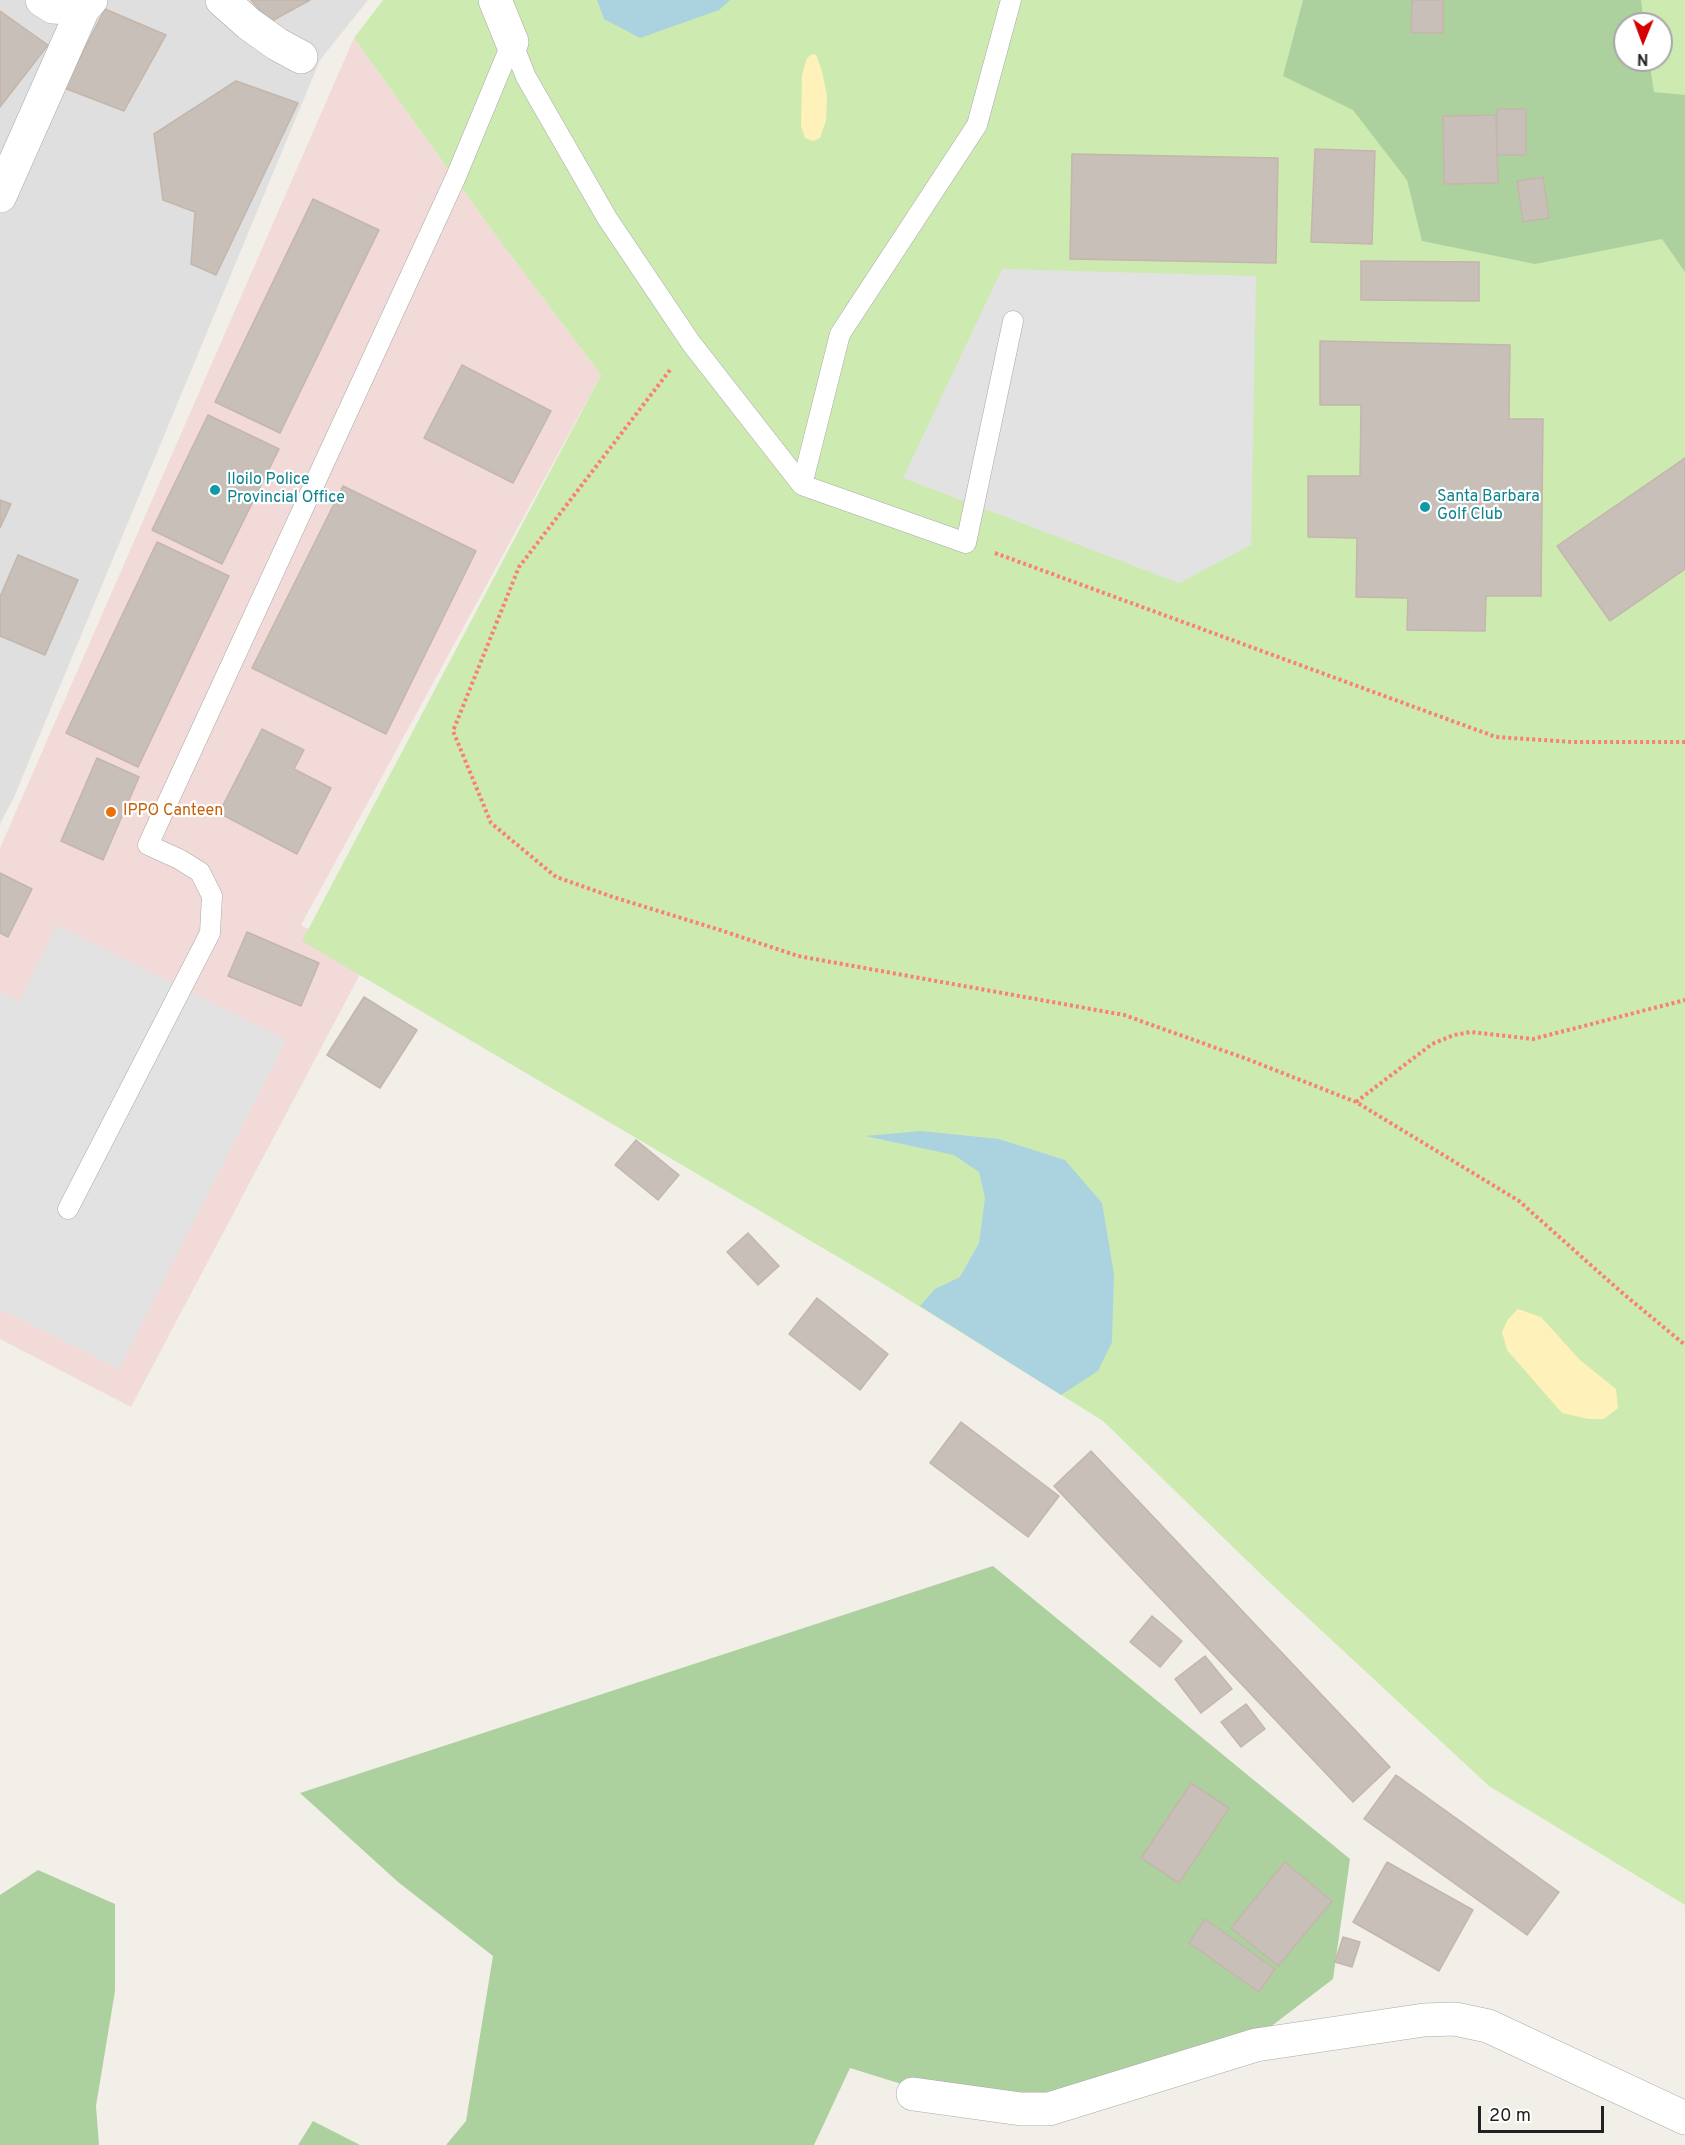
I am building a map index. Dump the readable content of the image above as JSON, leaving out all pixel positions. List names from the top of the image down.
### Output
{
  "places": ["Iloilo Police Provincial Office", "Santa Barbara Golf Club", "IPPO Canteen"],
  "scale_bar": "20 m",
  "north": "bottom"
}
